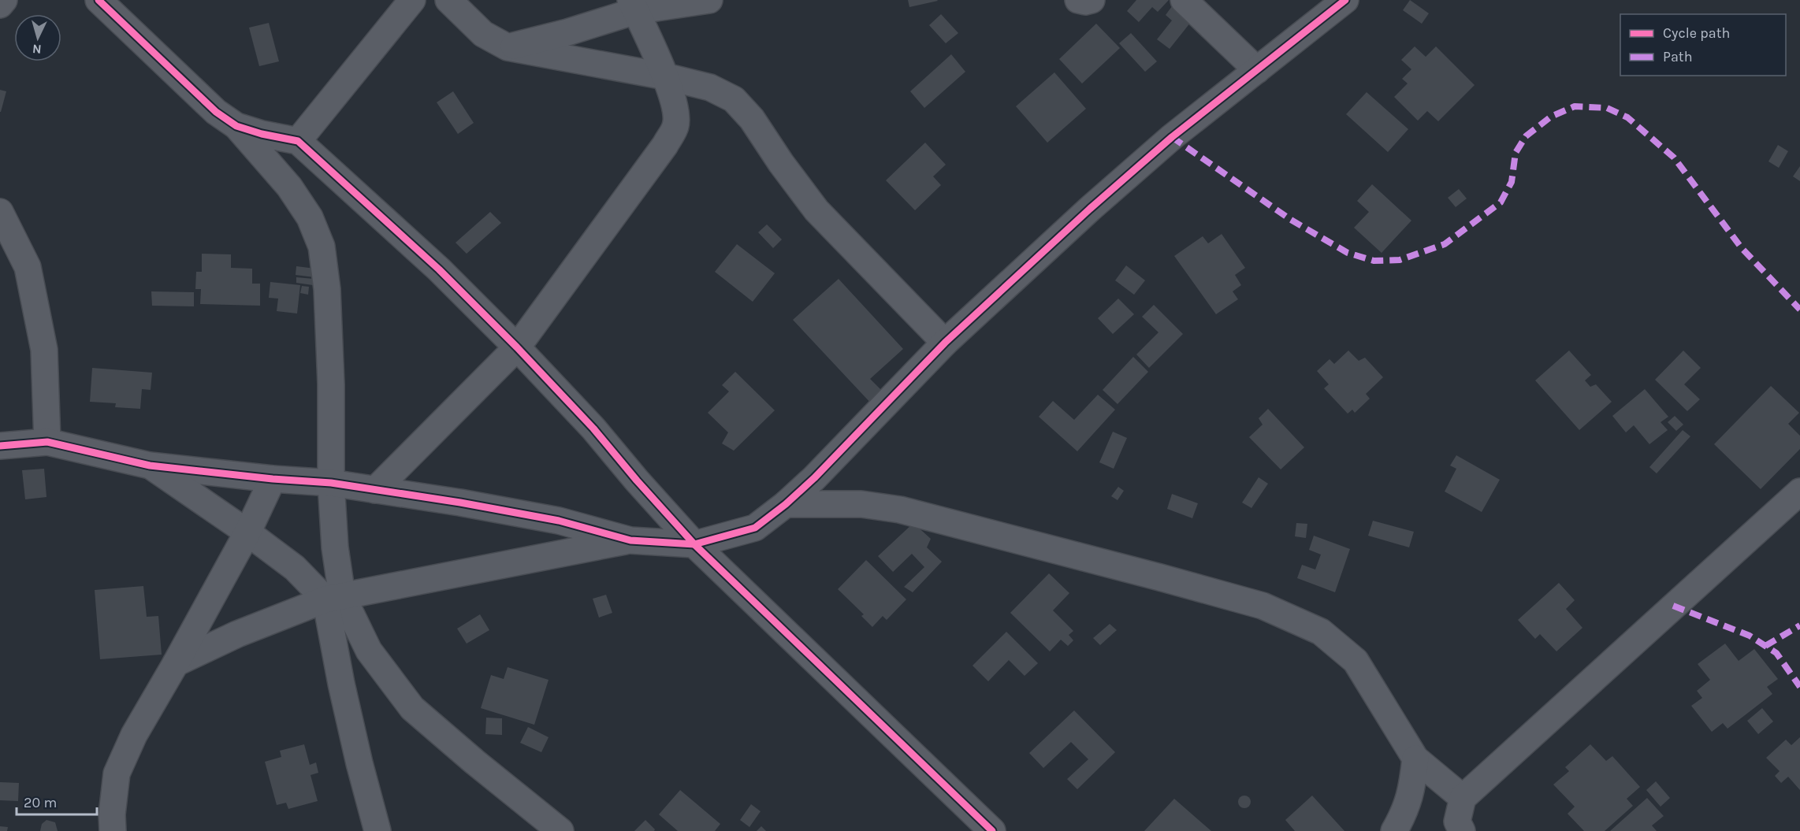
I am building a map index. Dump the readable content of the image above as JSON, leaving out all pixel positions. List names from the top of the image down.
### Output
{
  "legend": ["Cycle path", "Path"],
  "scale_bar": "20 m",
  "north": "bottom"
}
